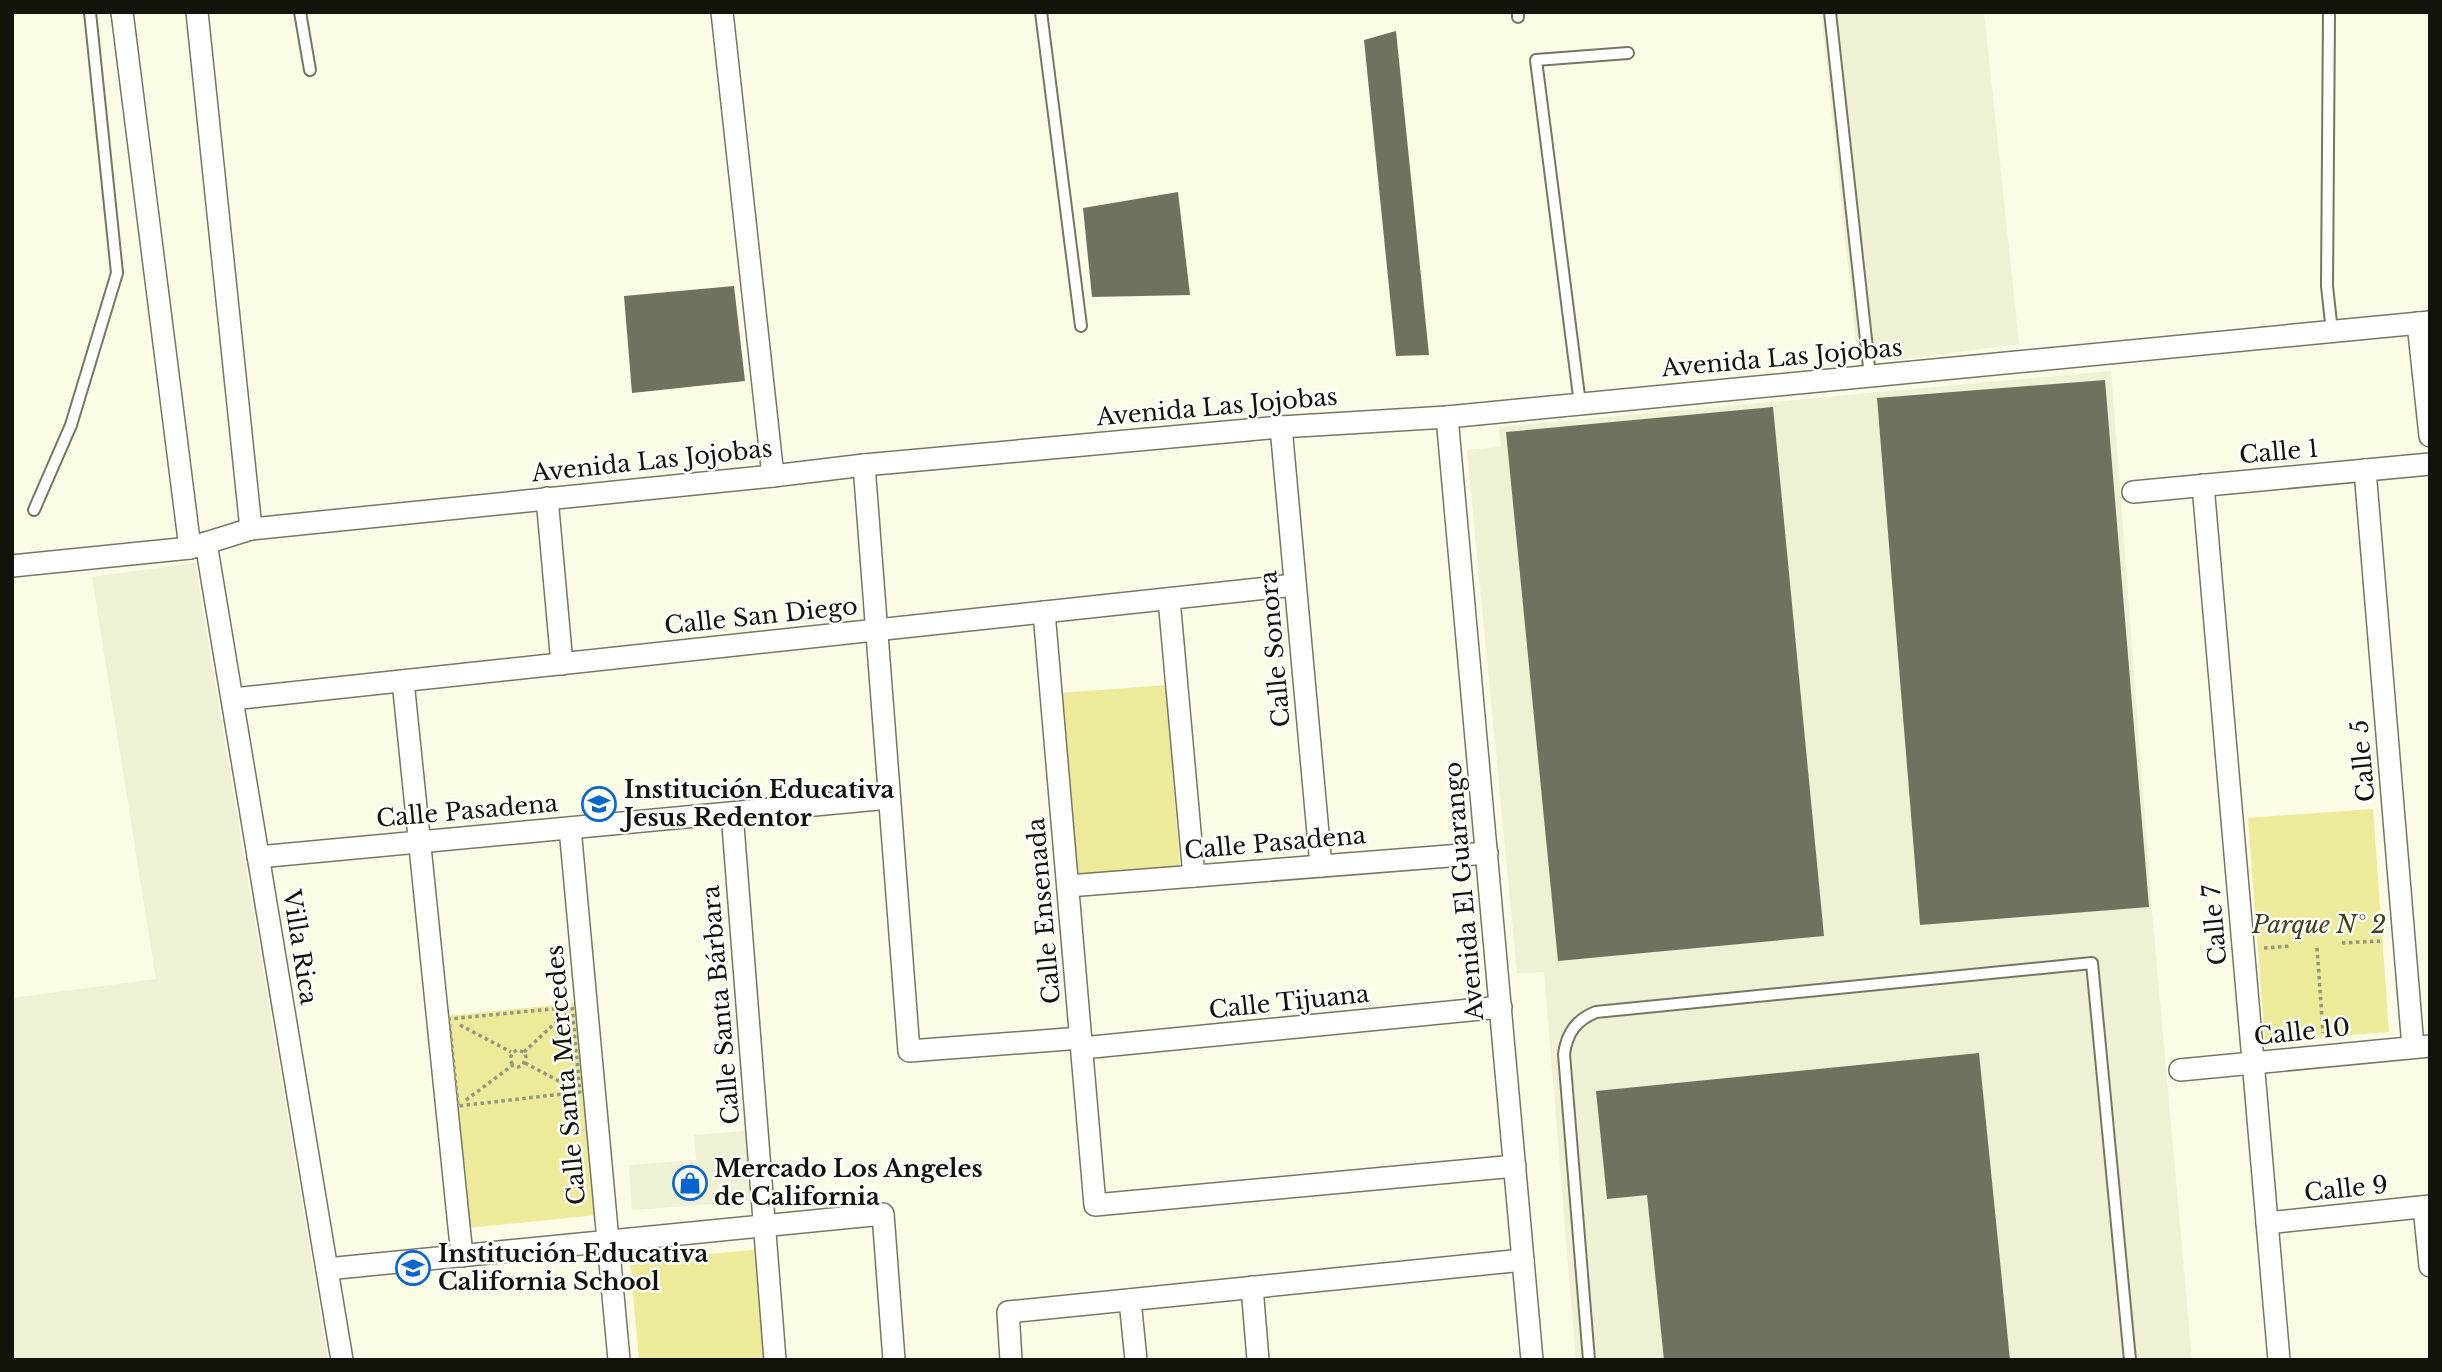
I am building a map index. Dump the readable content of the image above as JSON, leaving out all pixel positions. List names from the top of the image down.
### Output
{
  "streets": {
    "street": [
      "Avenida Las Jojobas",
      "Calle 1",
      "Calle San Diego",
      "Calle Sonora",
      "Calle 5",
      "Calle Pasadena",
      "Avenida El Guarango",
      "Calle Ensenada",
      "Calle 7",
      "Villa Rica",
      "Calle Tijuana",
      "Calle Santa Bárbara",
      "Calle 10",
      "Calle Santa Mercedes",
      "Calle 9"
    ]
  },
  "crossings": [
    ["Avenida Las Jojobas", "Calle Sonora"],
    ["Avenida Las Jojobas", "Avenida El Guarango"],
    ["Avenida Las Jojobas", "Villa Rica"],
    ["Calle 1", "Calle 5"],
    ["Calle 1", "Calle 7"],
    ["Calle San Diego", "Calle Sonora"],
    ["Calle San Diego", "Calle Ensenada"],
    ["Calle San Diego", "Villa Rica"],
    ["Calle Sonora", "Calle Pasadena"],
    ["Calle 5", "Calle 10"],
    ["Calle Pasadena", "Avenida El Guarango"],
    ["Calle Pasadena", "Calle Ensenada"],
    ["Calle Pasadena", "Villa Rica"],
    ["Calle Pasadena", "Calle Tijuana"],
    ["Calle Pasadena", "Calle Santa Bárbara"],
    ["Calle Pasadena", "Calle Santa Mercedes"],
    ["Avenida El Guarango", "Calle Ensenada"],
    ["Avenida El Guarango", "Calle Tijuana"],
    ["Calle Ensenada", "Calle Tijuana"],
    ["Calle 7", "Calle 10"],
    ["Calle 7", "Calle 9"]
  ],
  "parks": ["Parque N° 2"],
  "places": {
    "school or university": ["Institución Educativa Jesus Redentor", "Institución Educativa California School"],
    "shop": ["Mercado Los Angeles de California"]
  }
}
